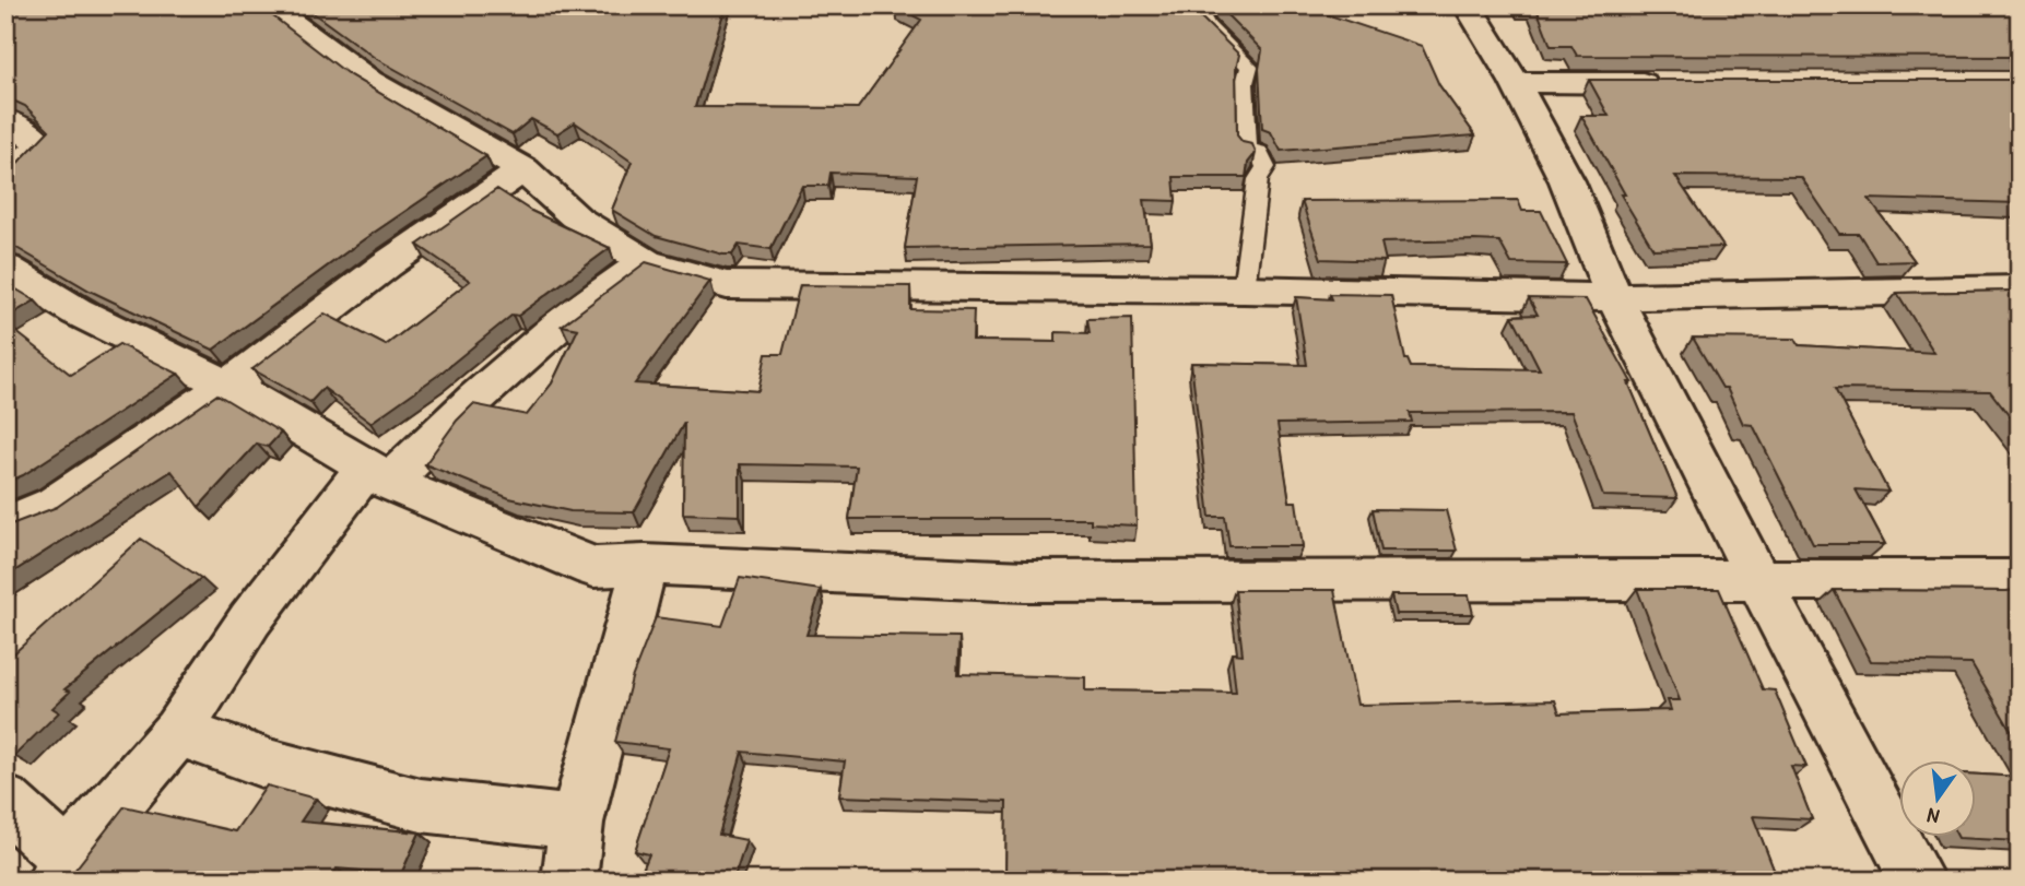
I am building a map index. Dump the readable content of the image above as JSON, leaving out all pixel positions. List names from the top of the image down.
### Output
{
  "north": "bottom"
}
